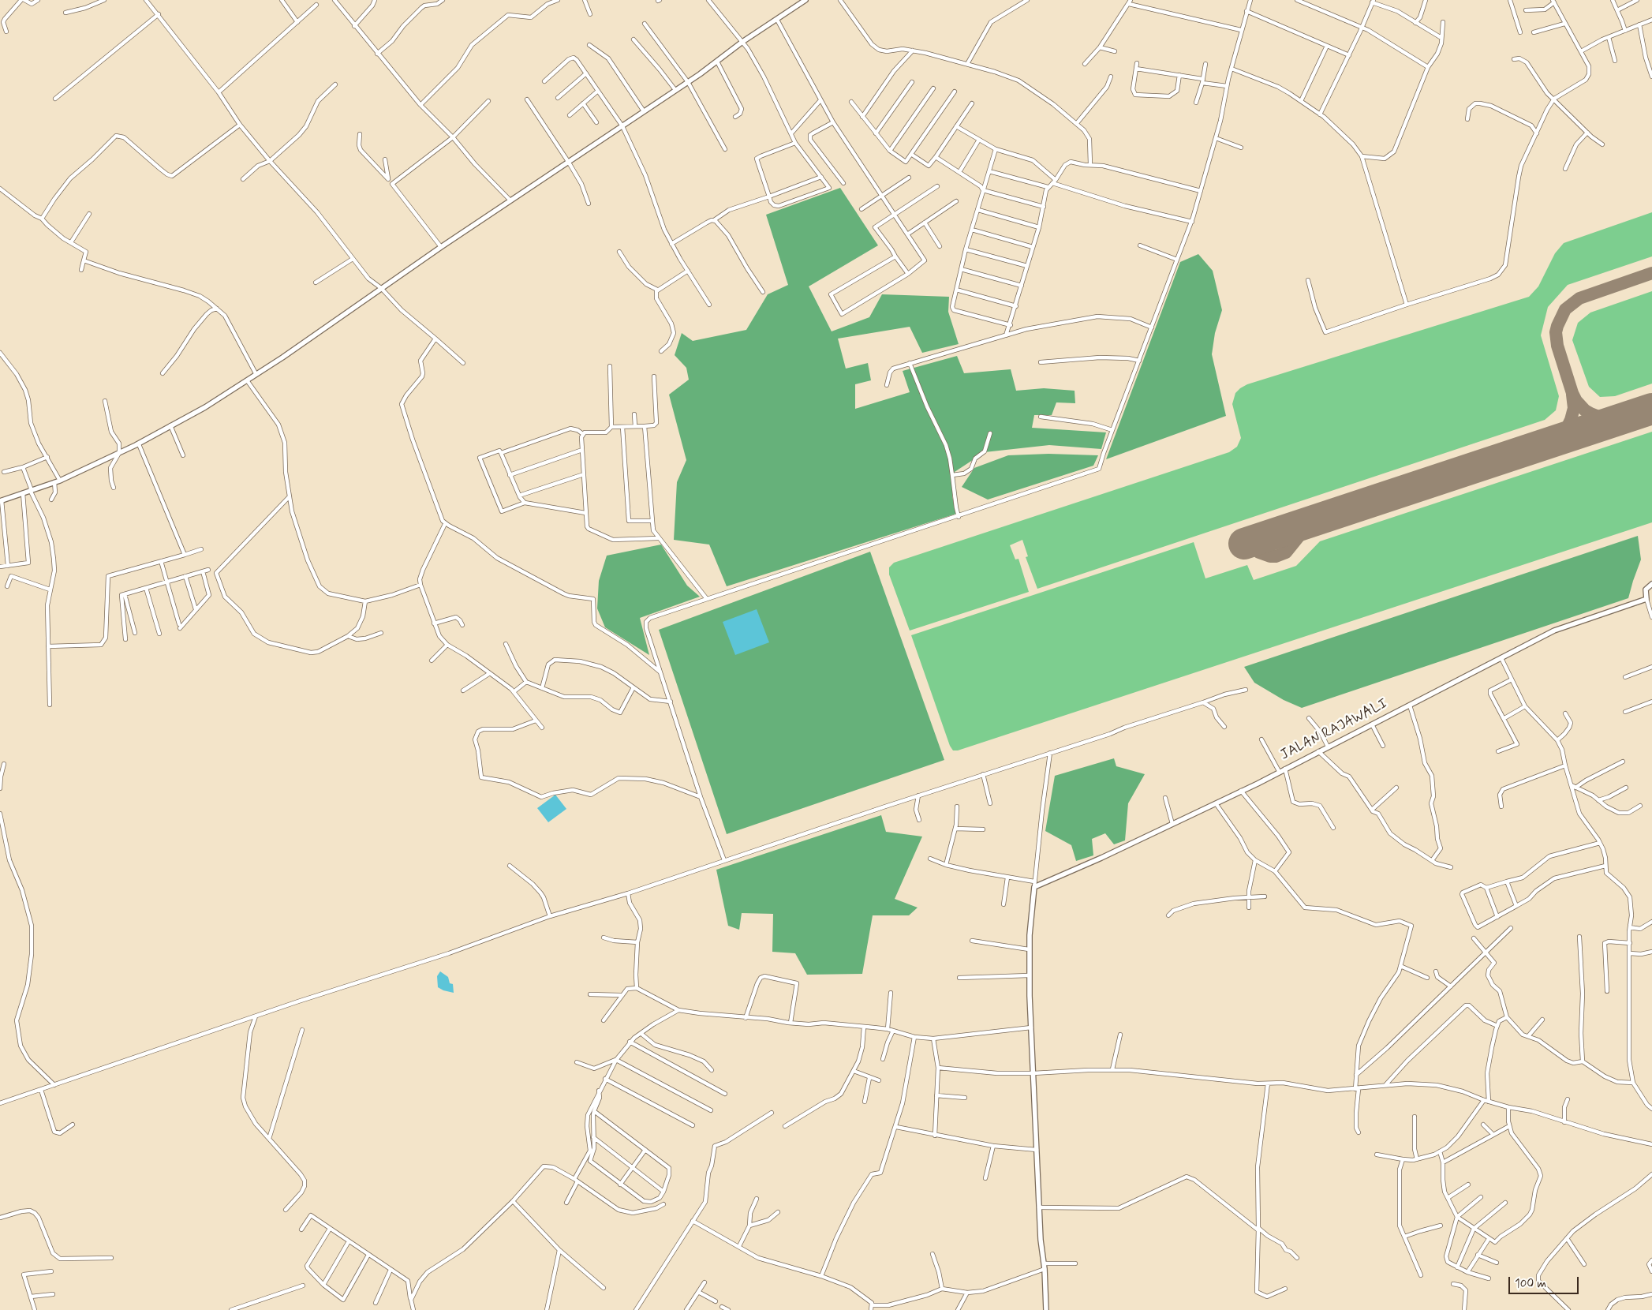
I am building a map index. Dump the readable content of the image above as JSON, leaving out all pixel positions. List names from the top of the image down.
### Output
{
  "streets": {
    "street": ["JALAN RAJAWALI"]
  },
  "scale_bar": "100 m"
}
